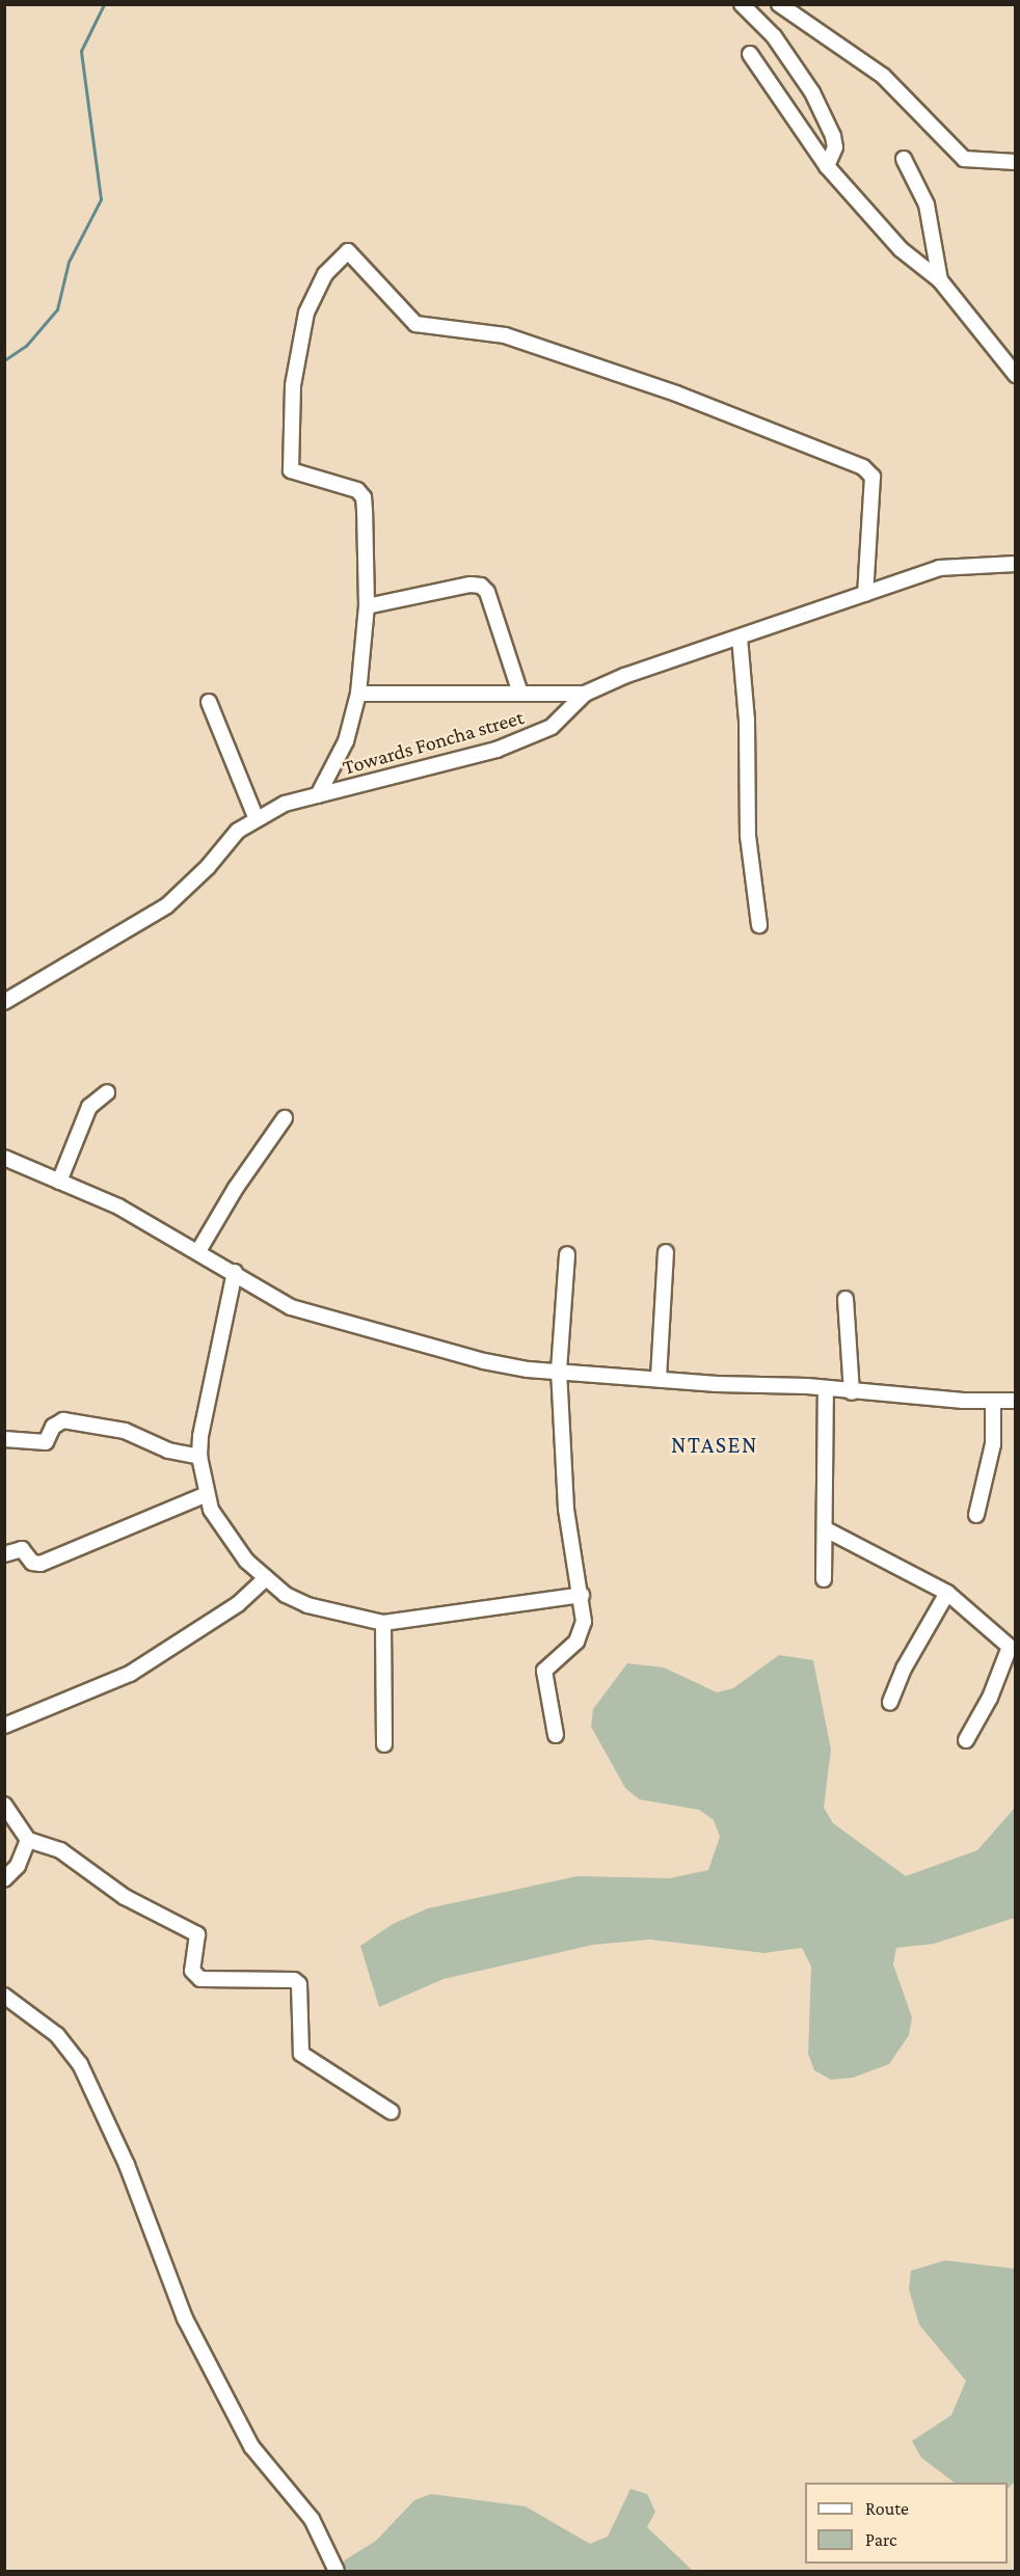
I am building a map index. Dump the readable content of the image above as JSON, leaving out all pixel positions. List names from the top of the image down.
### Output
{
  "streets": {
    "street": ["Towards Foncha street"]
  },
  "districts": ["NTASEN"],
  "legend": ["Route", "Parc"]
}
